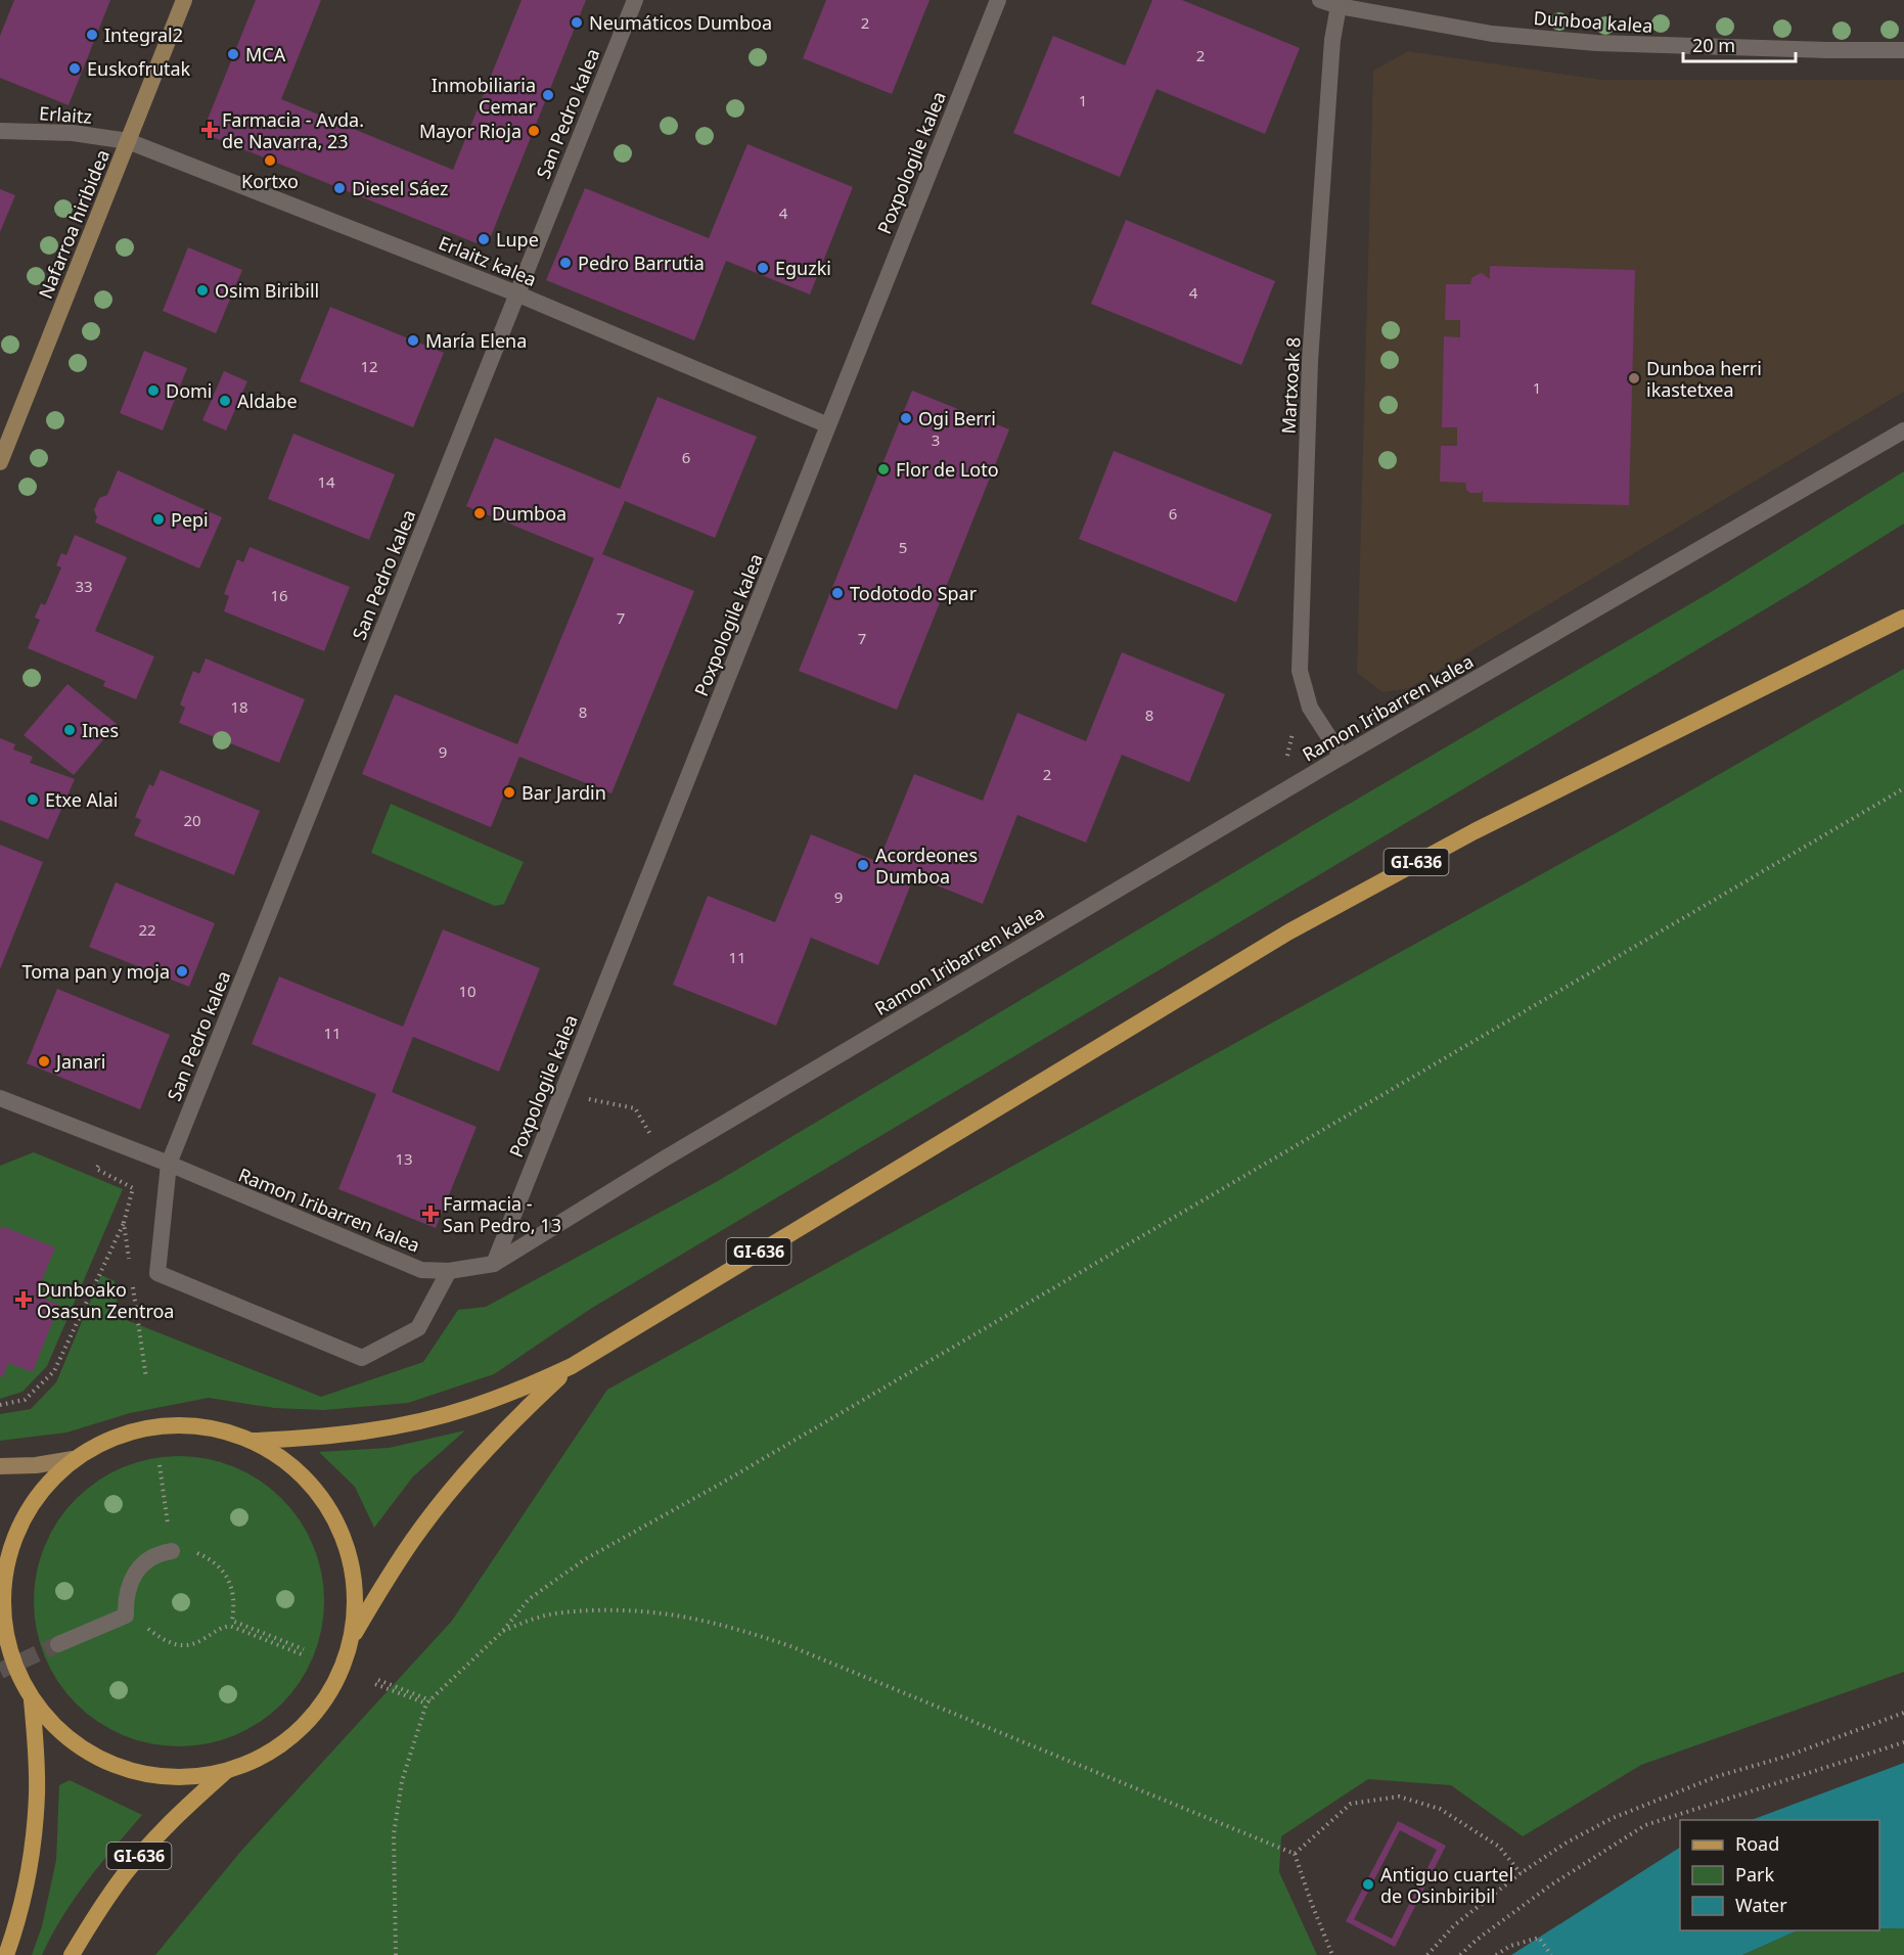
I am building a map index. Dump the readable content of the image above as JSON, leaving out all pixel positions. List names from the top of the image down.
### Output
{
  "streets": {
    "main road": ["Nafarroa hiribidea", "GI-636"],
    "street": [
      "Dunboa kalea",
      "San Pedro kalea",
      "Erlaitz",
      "Poxpologile kalea",
      "Erlaitz kalea",
      "Martxoak 8",
      "Ramon Iribarren kalea"
    ]
  },
  "crossings": [
    ["Dunboa kalea", "Martxoak 8"],
    ["San Pedro kalea", "Erlaitz kalea"],
    ["San Pedro kalea", "Ramon Iribarren kalea"],
    ["Erlaitz", "Nafarroa hiribidea"],
    ["Erlaitz", "Erlaitz kalea"],
    ["Poxpologile kalea", "Erlaitz kalea"],
    ["Poxpologile kalea", "Ramon Iribarren kalea"],
    ["Nafarroa hiribidea", "Erlaitz kalea"],
    ["Martxoak 8", "Ramon Iribarren kalea"]
  ],
  "places": {
    "other": [
      "Neumáticos Dumboa",
      "Integral2",
      "MCA",
      "Euskofrutak",
      "Inmobiliaria Cemar",
      "Mayor Rioja",
      "Kortxo",
      "Diesel Sáez",
      "Lupe",
      "Pedro Barrutia",
      "Eguzki",
      "Osim Biribill",
      "María Elena",
      "Dunboa herri ikastetxea",
      "Domi",
      "Aldabe",
      "Ogi Berri",
      "Flor de Loto",
      "Dumboa",
      "Pepi",
      "Todotodo Spar",
      "Ines",
      "Bar Jardin",
      "Etxe Alai",
      "Acordeones Dumboa",
      "Toma pan y moja",
      "Janari",
      "Antiguo cuartel de Osinbiribil"
    ],
    "health": ["Farmacia - Avda. de Navarra, 23", "Farmacia - San Pedro, 13", "Dunboako Osasun Zentroa"]
  },
  "house_numbers": [
    "2",
    "2",
    "1",
    "4",
    "4",
    "12",
    "1",
    "3",
    "6",
    "14",
    "6",
    "5",
    "33",
    "16",
    "7",
    "7",
    "18",
    "8",
    "8",
    "9",
    "2",
    "20",
    "9",
    "22",
    "11",
    "10",
    "11",
    "13"
  ],
  "legend": ["Road", "Park", "Water"],
  "scale_bar": "20 m"
}
